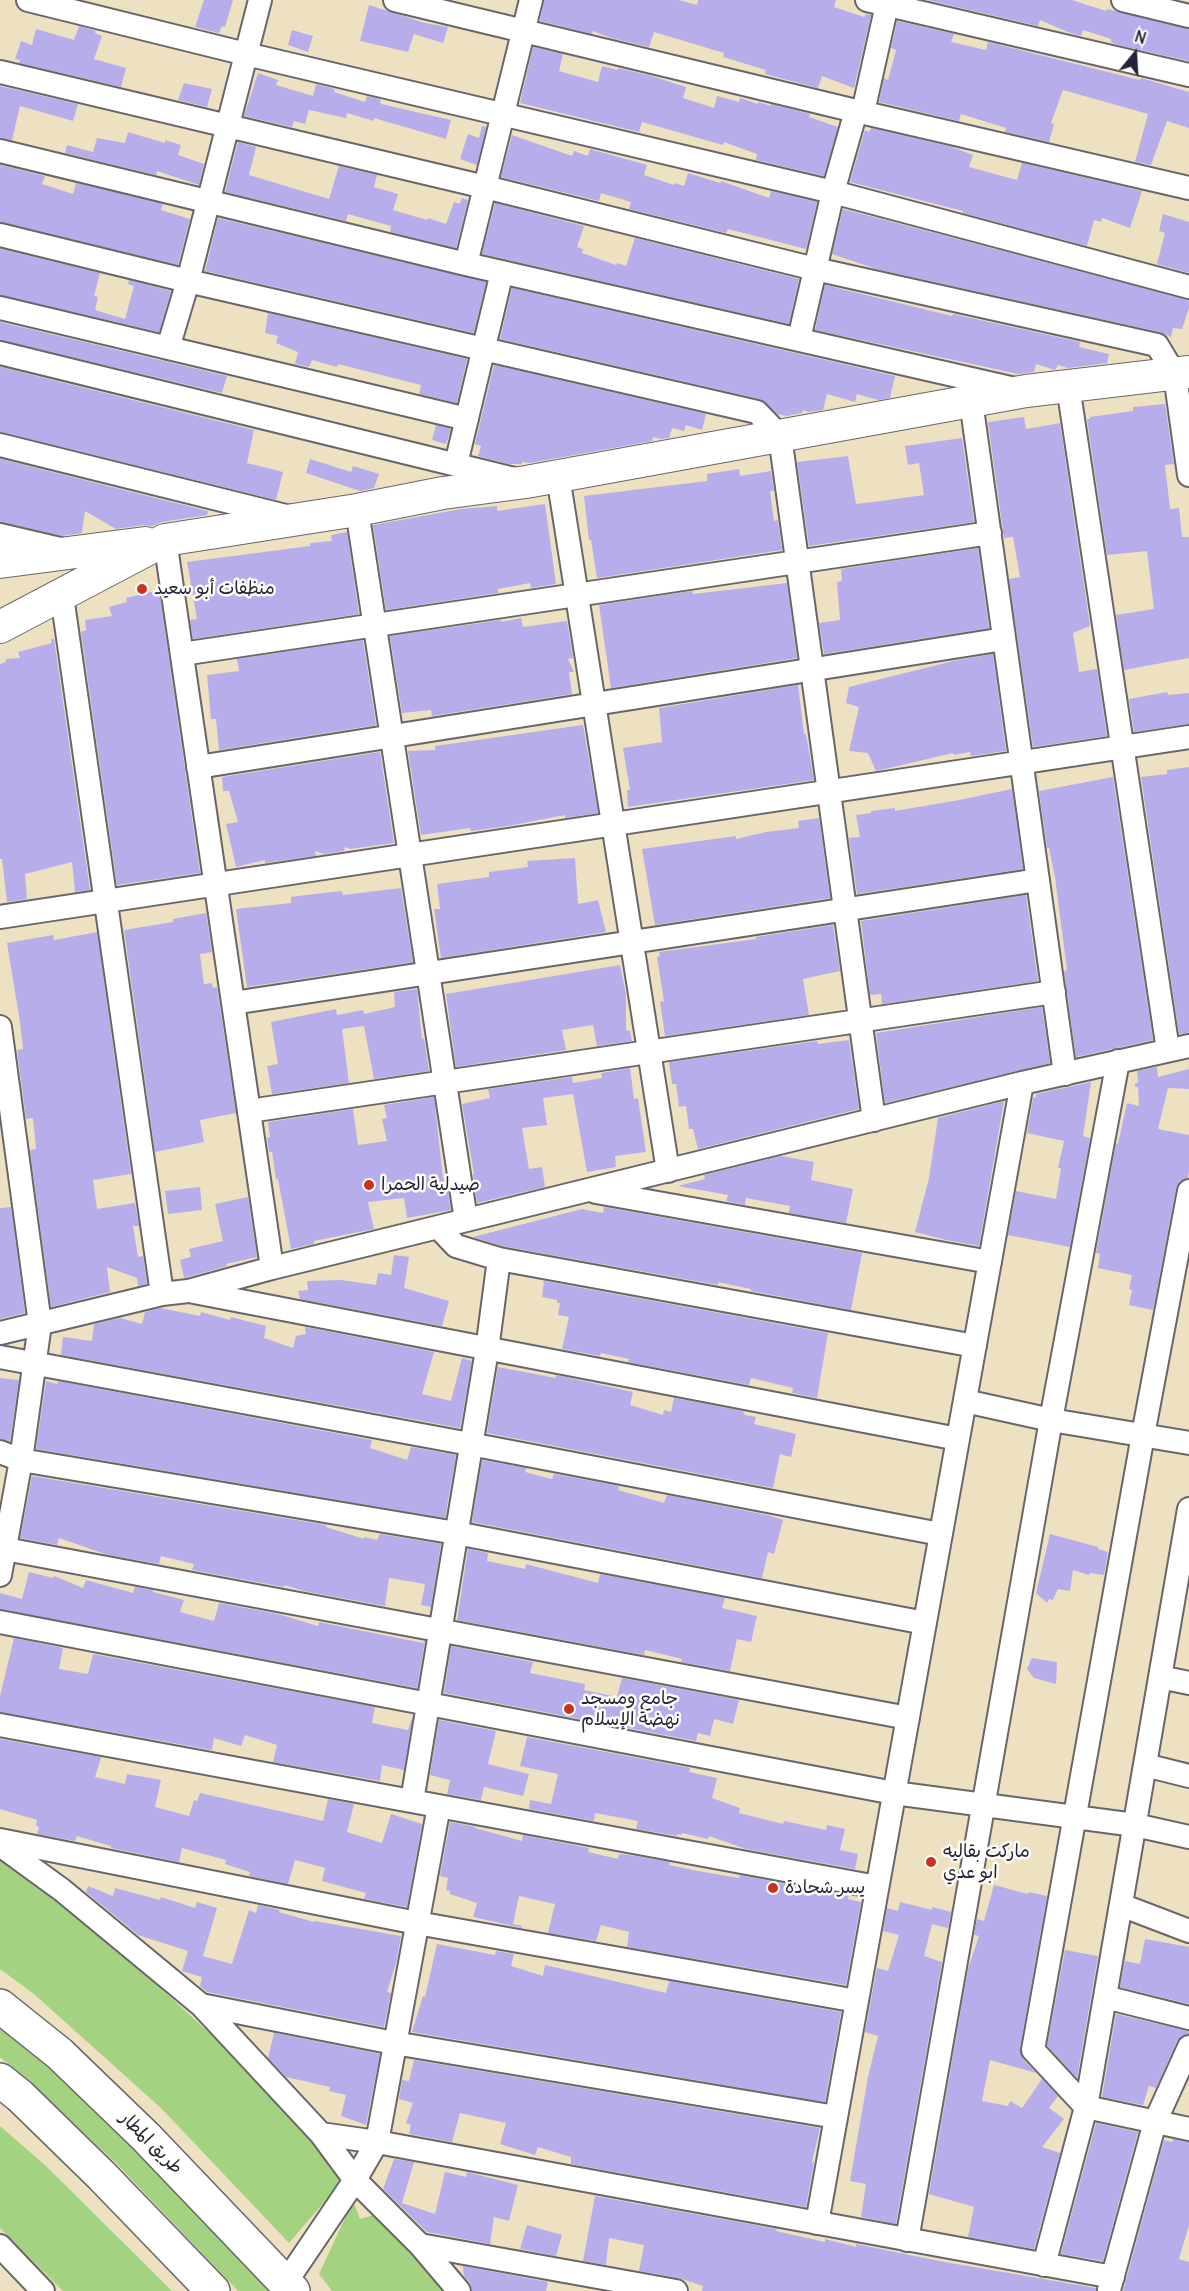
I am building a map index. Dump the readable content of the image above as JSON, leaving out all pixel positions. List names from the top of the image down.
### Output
{
  "streets": {
    "highway": ["طريق المطار"]
  },
  "places": [
    "منظفات أبو سعيد",
    "صيدلية الحمرا",
    "جامع ومسجد نهضة الإسلام",
    "ماركت بقاليه ابو عدي",
    "يسر شحادة"
  ],
  "north": "top"
}
